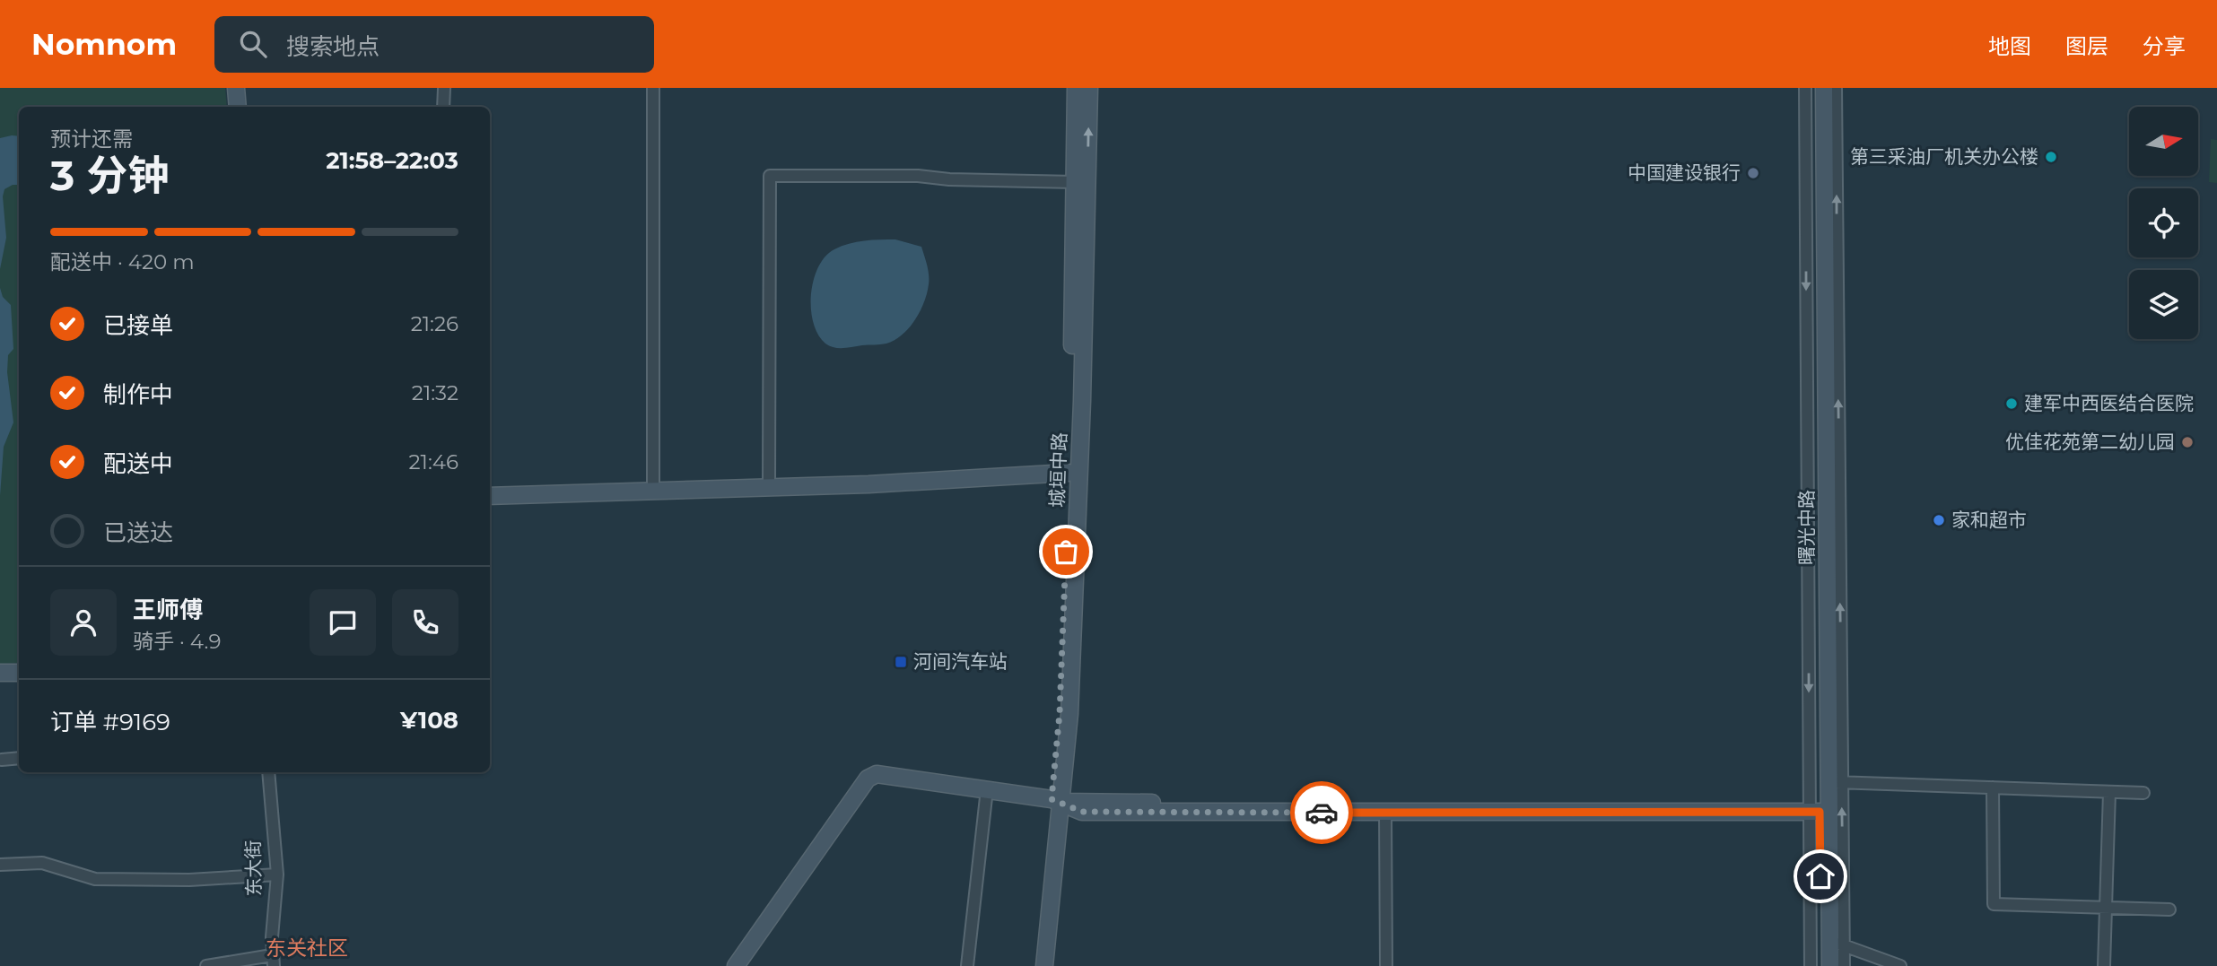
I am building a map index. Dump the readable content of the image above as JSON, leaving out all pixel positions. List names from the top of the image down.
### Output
{
  "streets": {
    "main road": ["城垣中路", "曙光中路"],
    "street": ["东大街"]
  },
  "districts": ["东关社区"],
  "places": {
    "other": [
      "第三采油厂机关办公楼",
      "中国建设银行",
      "建军中西医结合医院",
      "优佳花苑第二幼儿园",
      "家和超市"
    ],
    "transit": ["河间汽车站"]
  },
  "north": "right",
  "page": {
    "header": "Nomnom",
    "search": "搜索地点",
    "nav": ["地图", "图层", "分享"],
    "heading": ["3 分钟", "预计还需", "21:58–22:03"],
    "panel": [
      "王师傅",
      "骑手 · 4.9",
      "订单 #9169",
      "¥108"
    ],
    "bar": "配送中 · 420 m",
    "list": [
      ["已接单", "21:26"],
      ["制作中", "21:32"],
      ["配送中", "21:46"],
      "已送达"
    ]
  }
}
